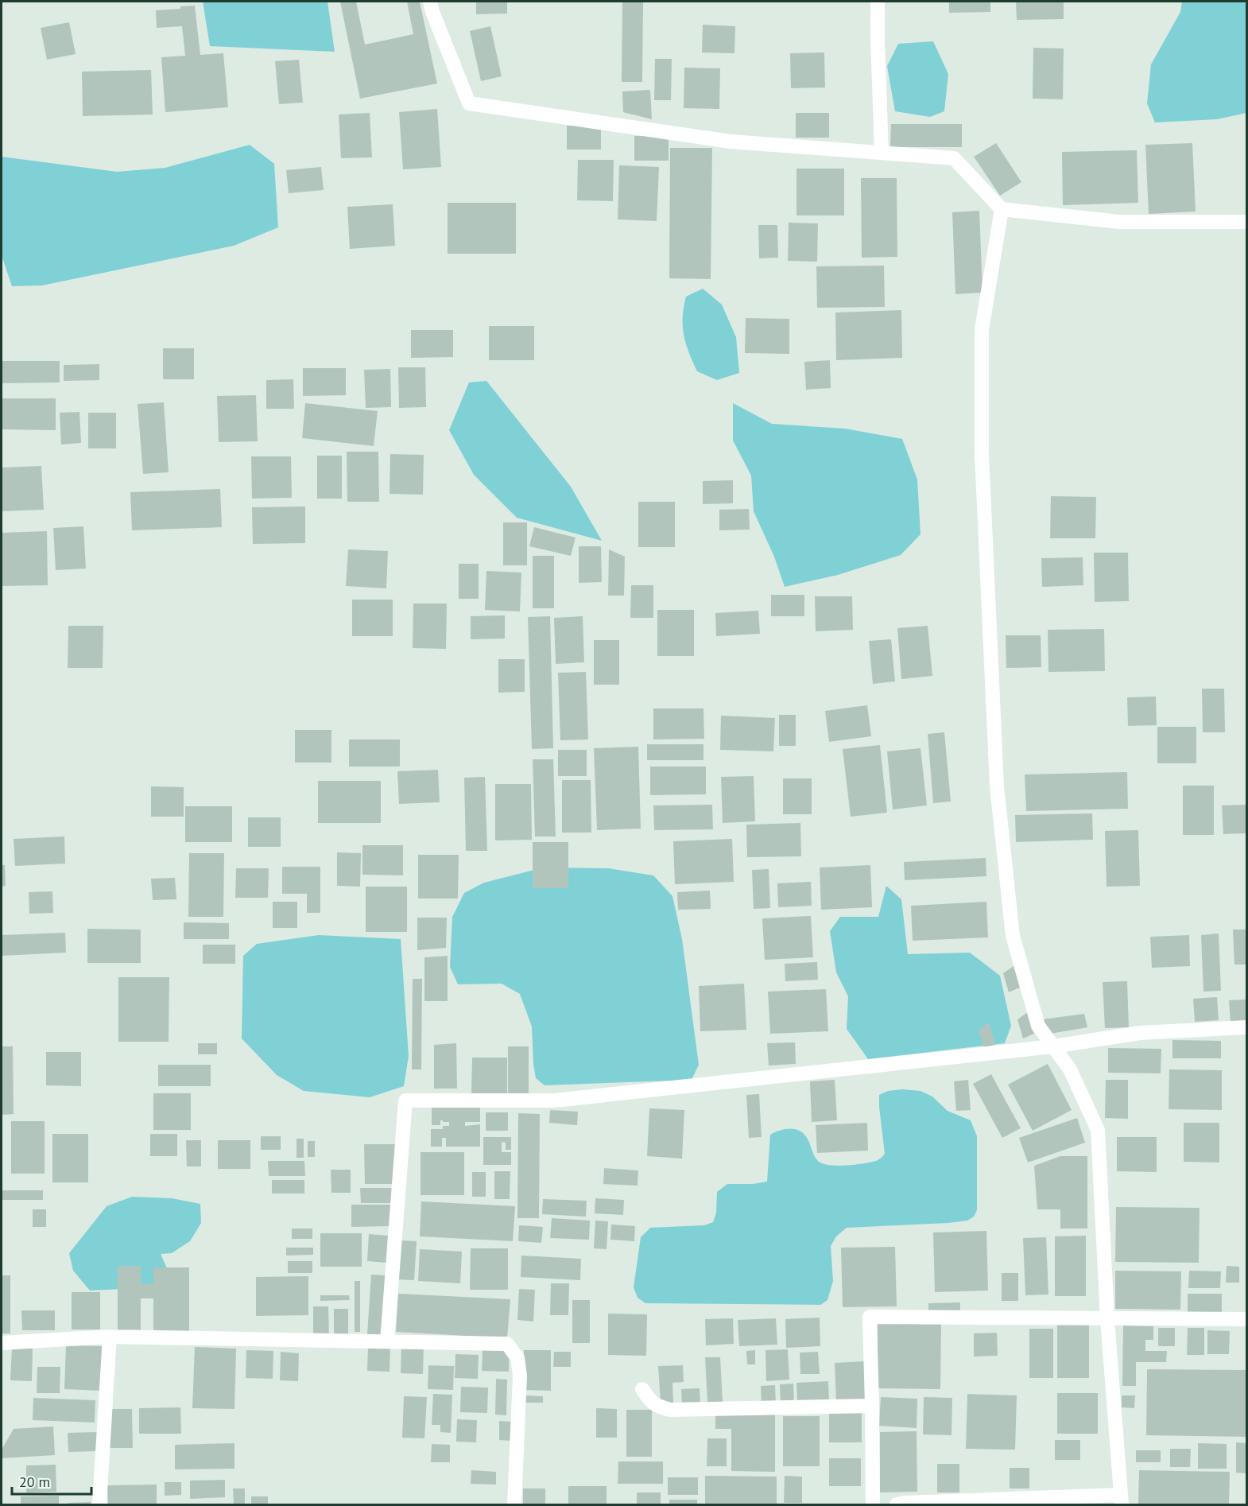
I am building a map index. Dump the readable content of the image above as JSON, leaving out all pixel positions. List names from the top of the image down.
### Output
{
  "scale_bar": "20 m"
}
